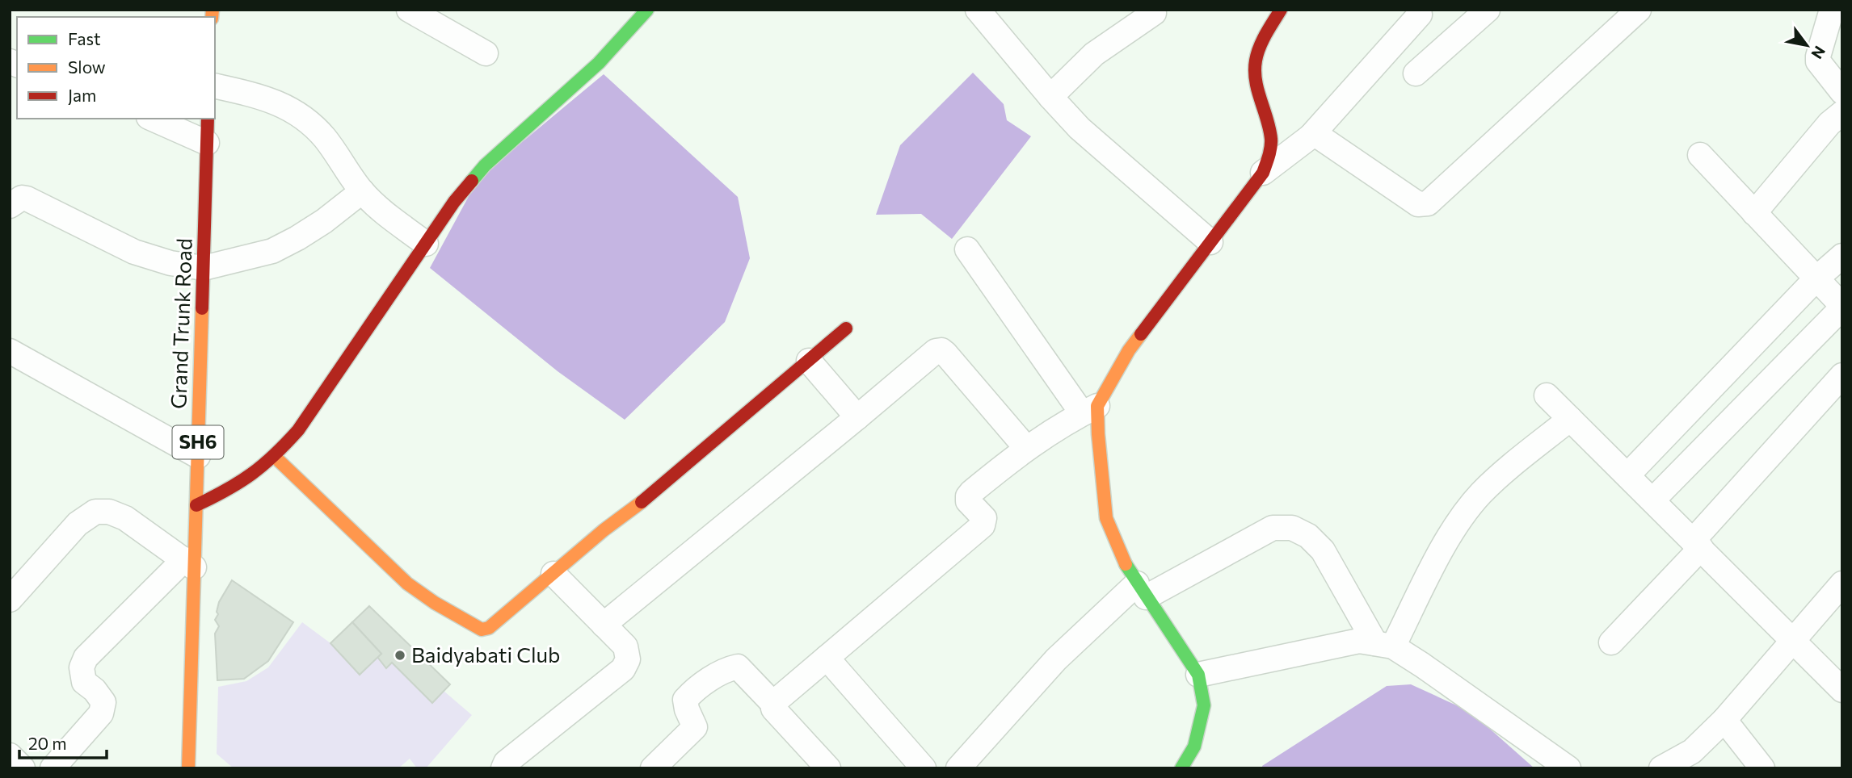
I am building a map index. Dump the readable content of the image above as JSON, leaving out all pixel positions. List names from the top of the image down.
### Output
{
  "streets": {
    "street": ["Grand Trunk Road", "SH6"]
  },
  "places": ["Baidyabati Club"],
  "legend": ["Fast", "Slow", "Jam"],
  "scale_bar": "20 m",
  "north": "bottom right"
}
